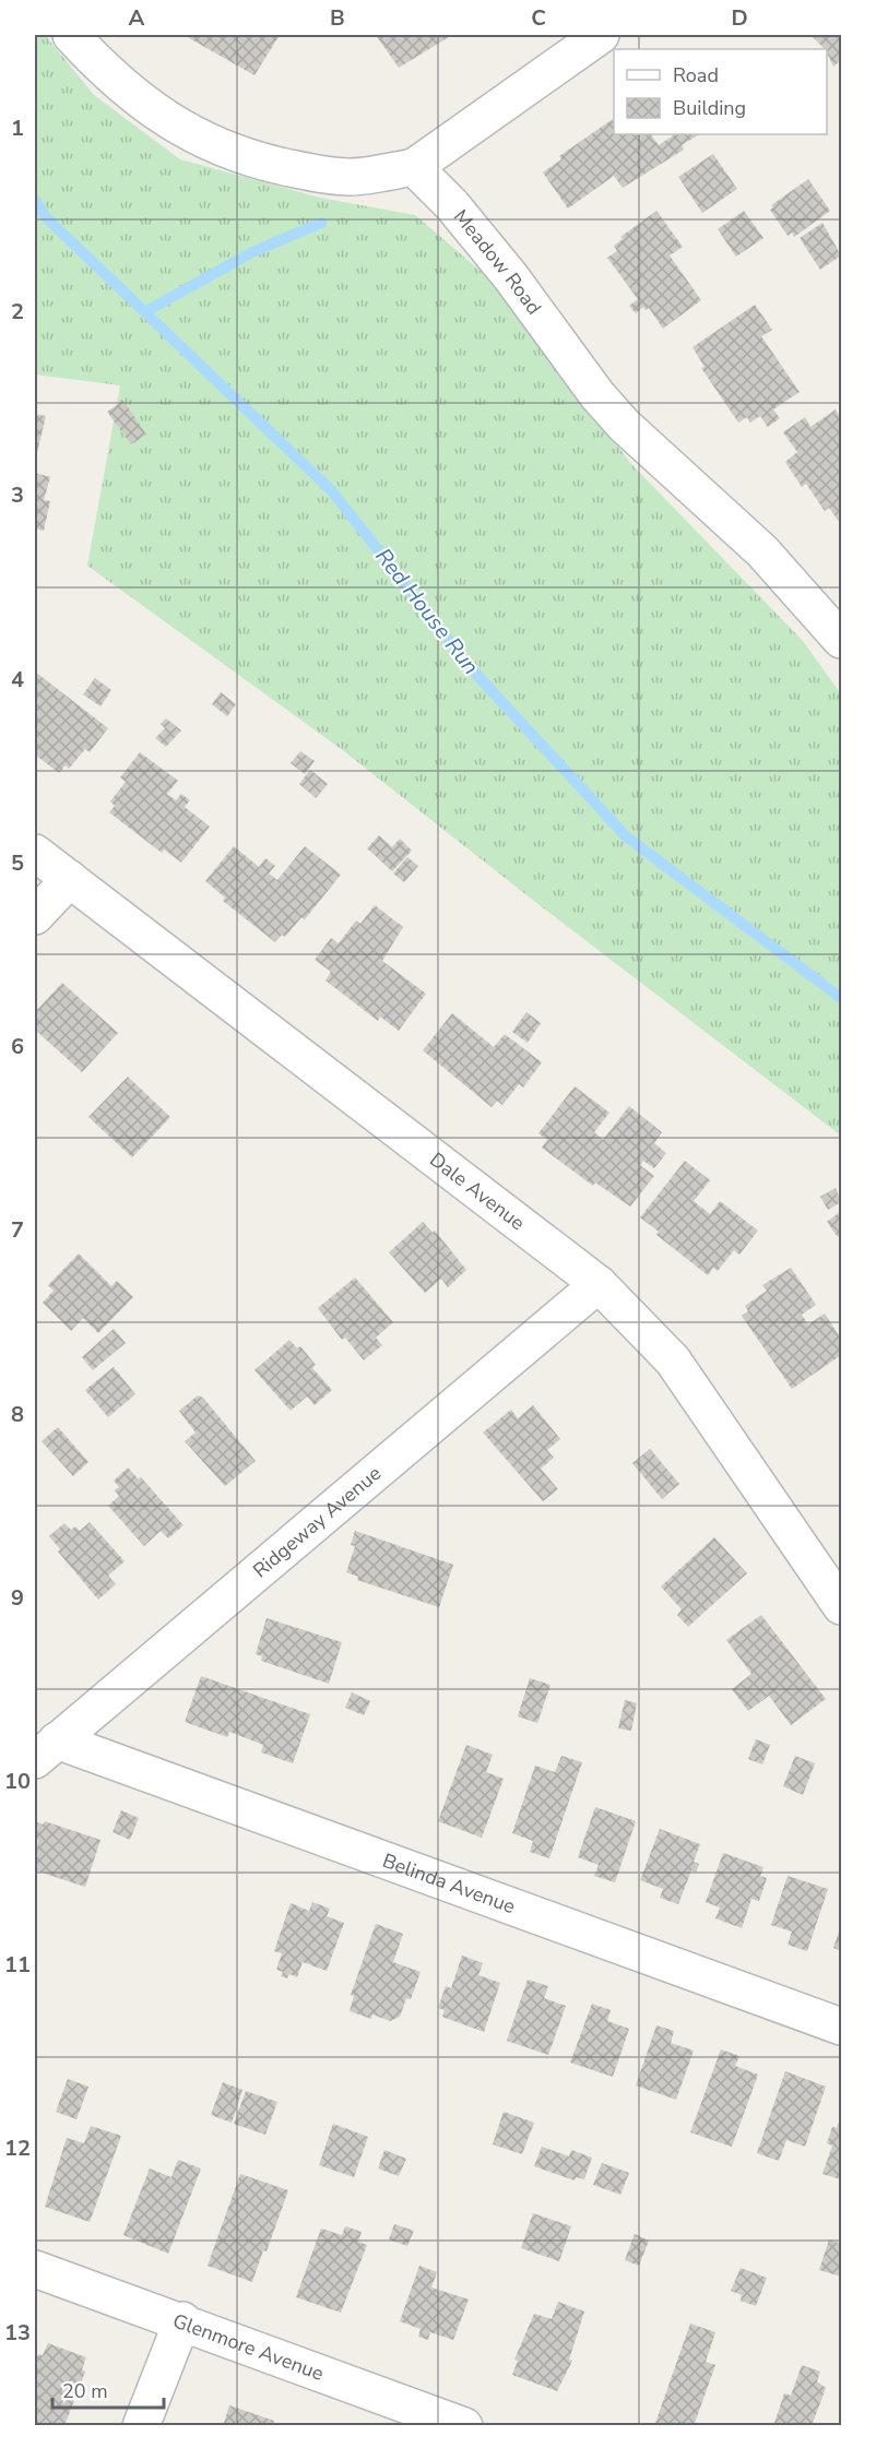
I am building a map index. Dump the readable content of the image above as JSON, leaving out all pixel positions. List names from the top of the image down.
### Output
{
  "streets": {
    "street": [
      "Meadow Road",
      "Dale Avenue",
      "Ridgeway Avenue",
      "Belinda Avenue",
      "Glenmore Avenue"
    ]
  },
  "crossings": [
    ["Dale Avenue", "Ridgeway Avenue"],
    ["Ridgeway Avenue", "Belinda Avenue"]
  ],
  "water": ["Red House Run"],
  "legend": ["Road", "Building"],
  "scale_bar": "20 m",
  "grid": {
    "columns": [
      "A",
      "B",
      "C",
      "D"
    ],
    "rows": [
      "1",
      "2",
      "3",
      "4",
      "5",
      "6",
      "7",
      "8",
      "9",
      "10",
      "11",
      "12",
      "13"
    ]
  }
}
